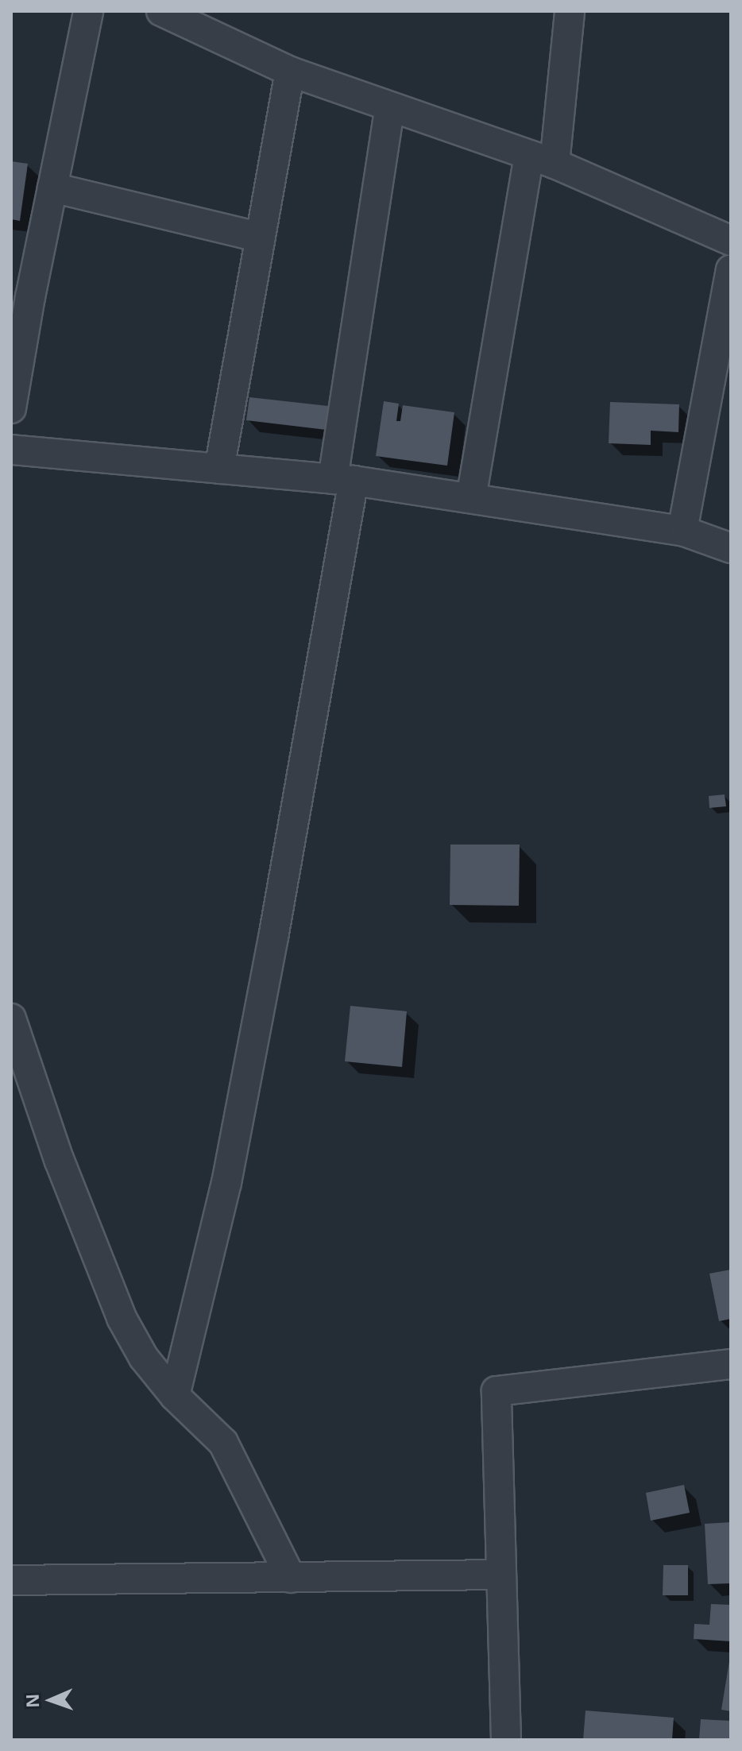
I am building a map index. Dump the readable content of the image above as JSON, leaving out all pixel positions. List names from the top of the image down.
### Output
{
  "north": "left"
}
